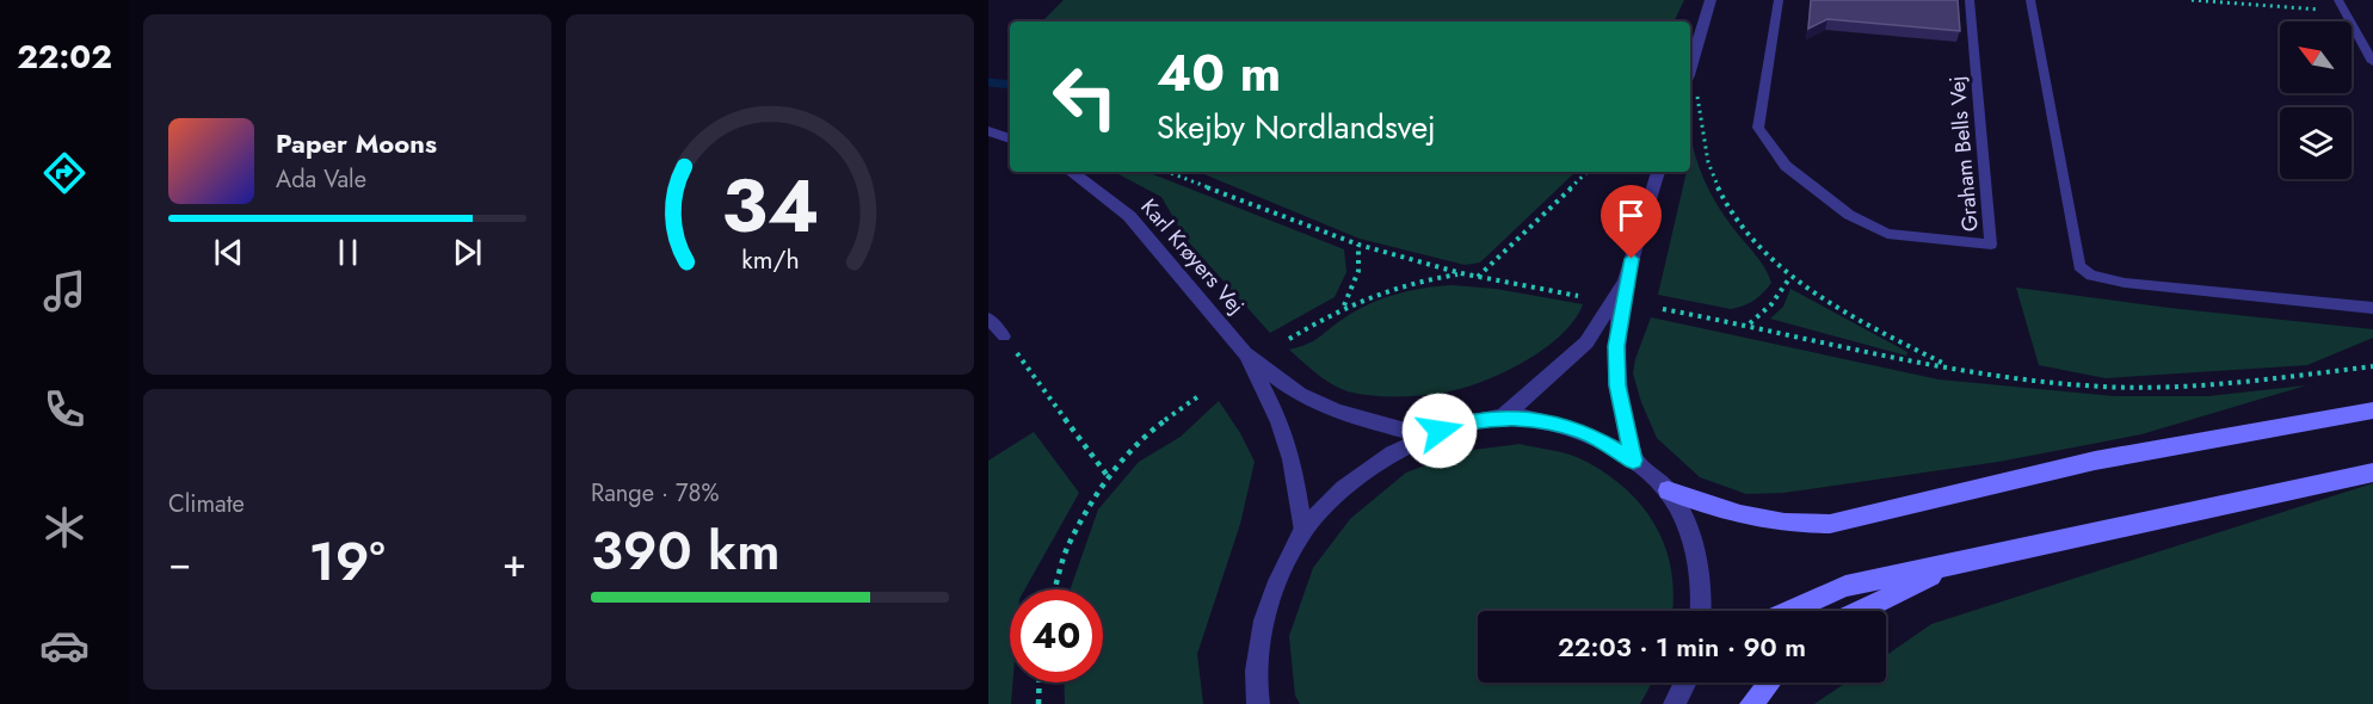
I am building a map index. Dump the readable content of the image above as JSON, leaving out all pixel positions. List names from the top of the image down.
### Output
{
  "streets": {
    "street": ["Karl Krøyers Vej"],
    "lane": ["Graham Bells Vej"]
  },
  "north": "top left",
  "page": {
    "tabs": "22:02",
    "turn": ["40 m", "Skejby Nordlandsvej"],
    "song": ["Paper Moons", "Ada Vale"],
    "tile": [
      "Climate",
      ["Range · 78%", "390 km"]
    ],
    "heat": ["−", "19°", "+"],
    "limit": "40",
    "trip": "22:03 · 1 min · 90 m",
    "gauge": ["34", "km/h"]
  }
}
